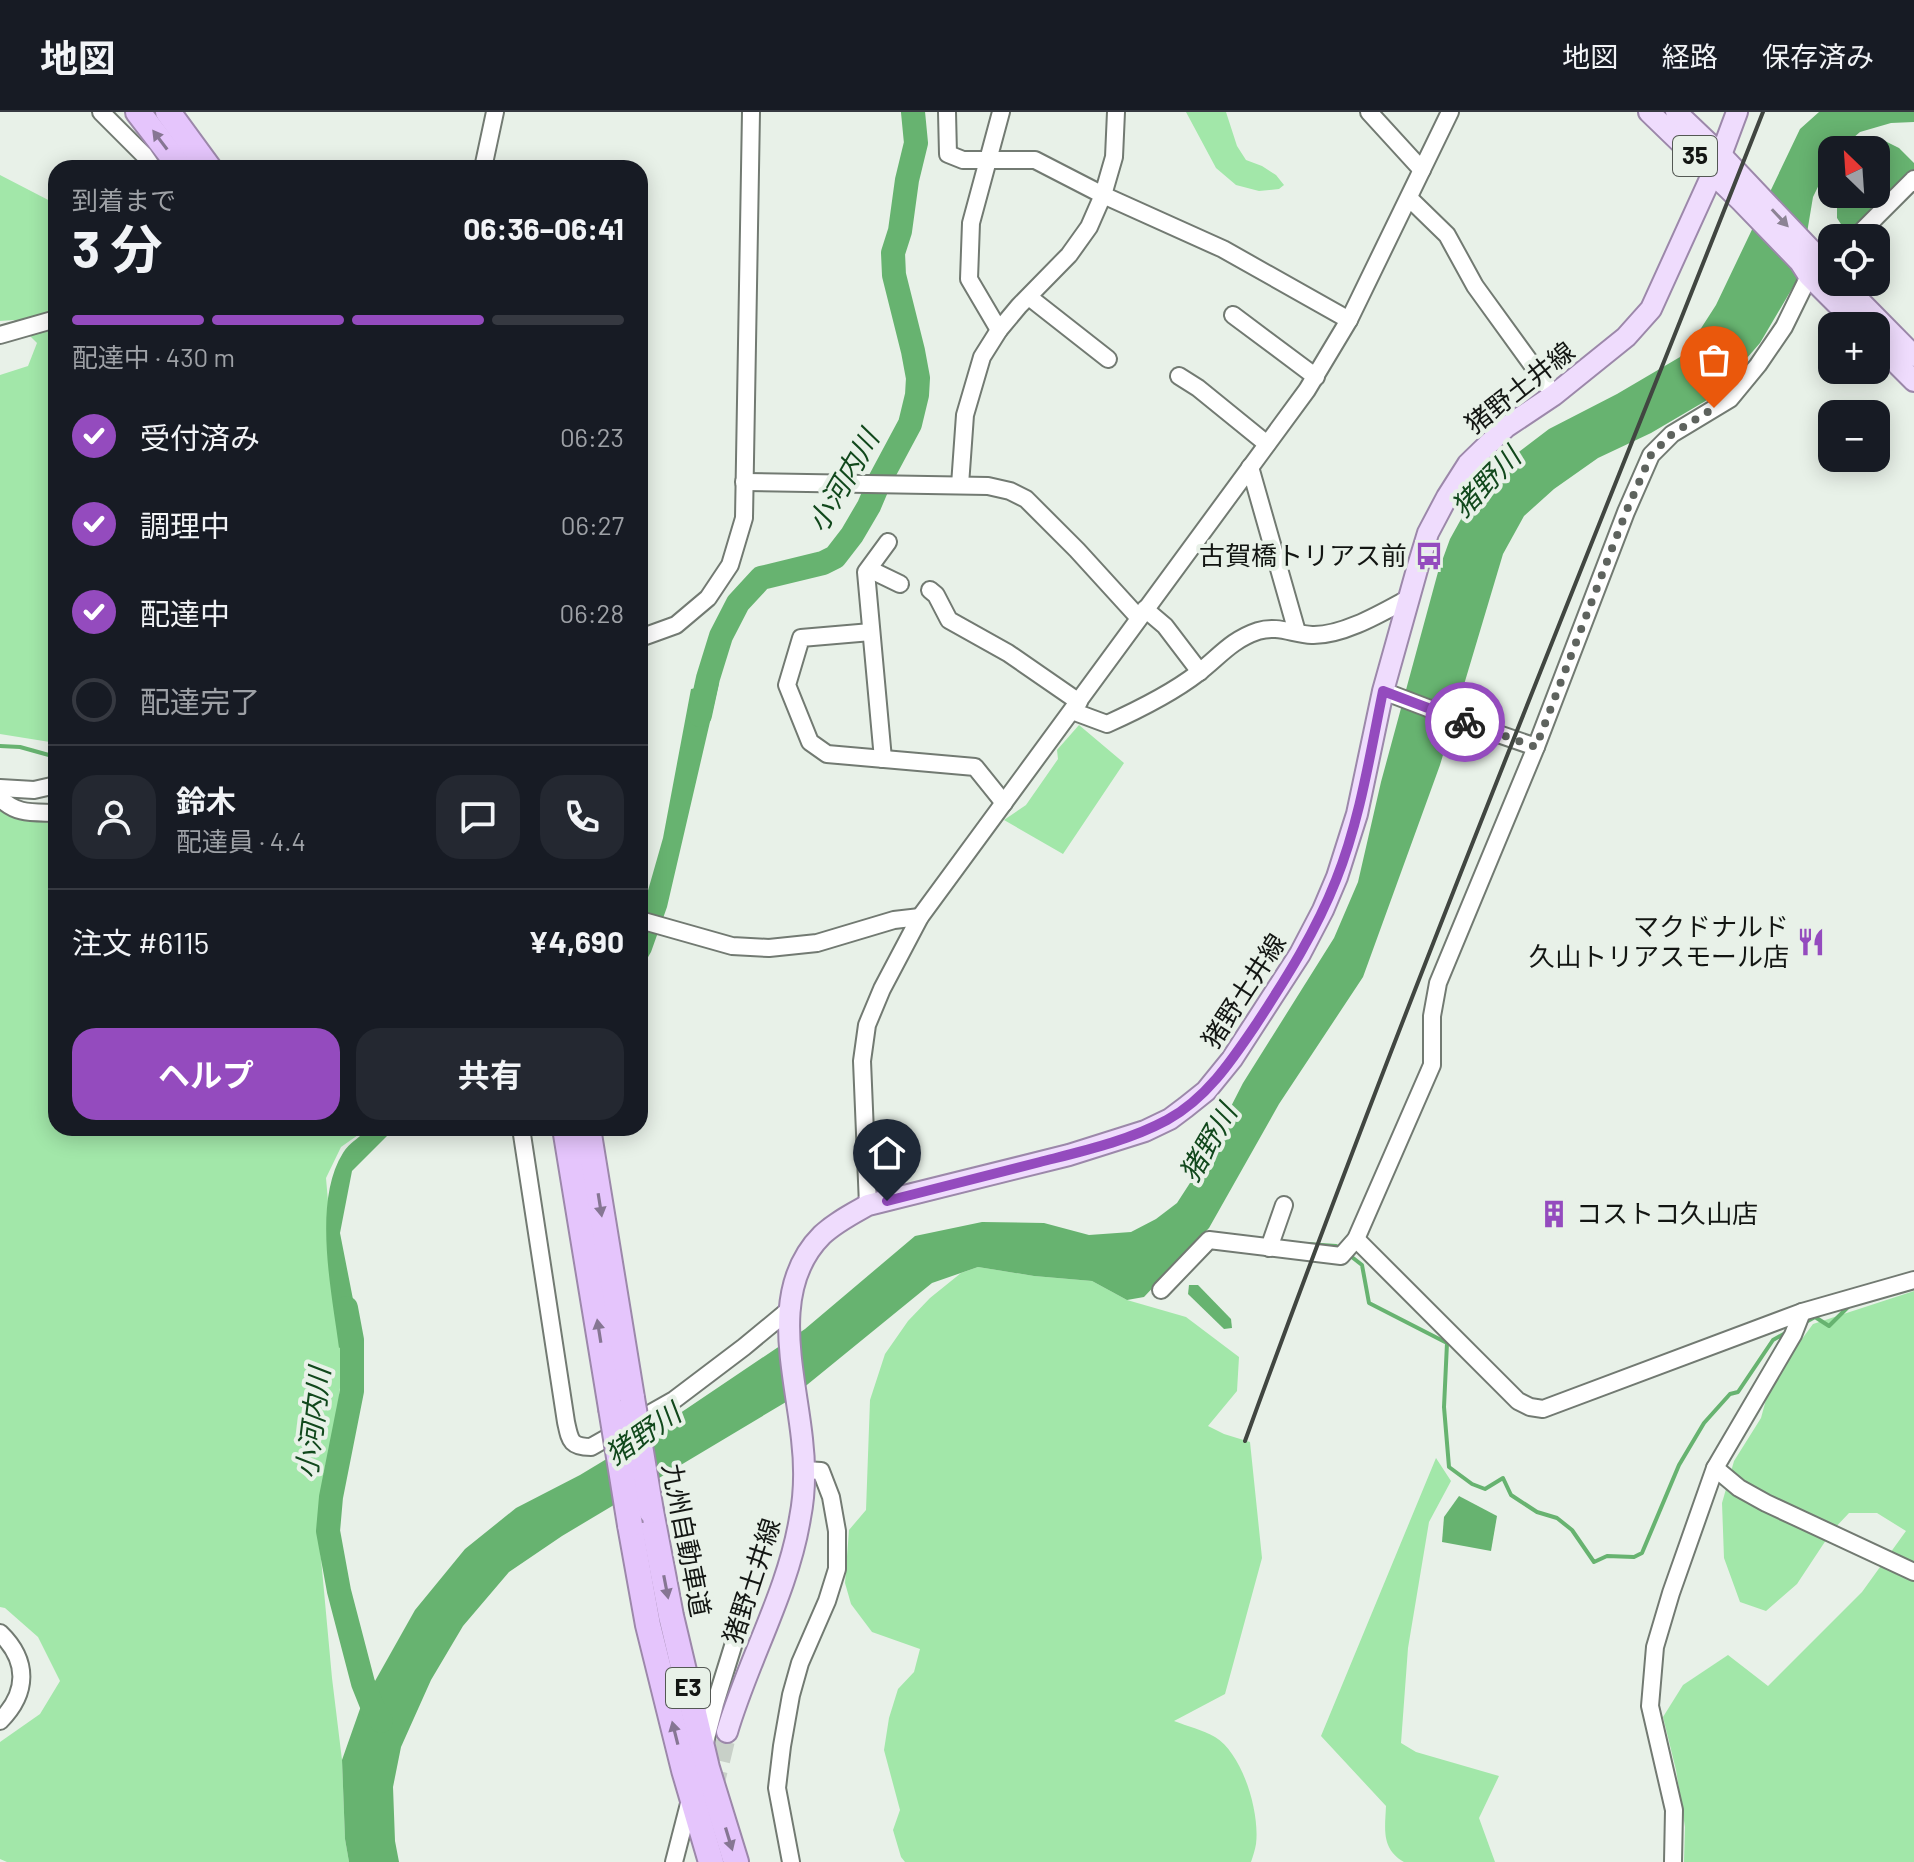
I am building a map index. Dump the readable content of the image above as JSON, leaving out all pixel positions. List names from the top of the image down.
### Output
{
  "streets": {
    "highway": ["九州自動車道", "E3"],
    "main road": ["35", "猪野土井線"]
  },
  "crossings": [
    ["35", "猪野土井線"]
  ],
  "water": ["小河内川", "猪野川"],
  "places": {
    "bus stop": ["古賀橋トリアス前"],
    "restaurant": ["マクドナルド 久山トリアスモール店"],
    "building": ["コストコ久山店"]
  },
  "north": "top left",
  "page": {
    "header": "地図",
    "nav": ["地図", "経路", "保存済み"],
    "map_buttons": ["+", "−"],
    "heading": ["3 分", "到着まで", "06:36–06:41"],
    "panel": [
      "鈴木",
      "配達員 · 4.4",
      "注文 #6115",
      "¥4,690"
    ],
    "bar": "配達中 · 430 m",
    "list": [
      ["受付済み", "06:23"],
      ["調理中", "06:27"],
      ["配達中", "06:28"],
      "配達完了"
    ],
    "buttons": ["ヘルプ", "共有"]
  }
}
